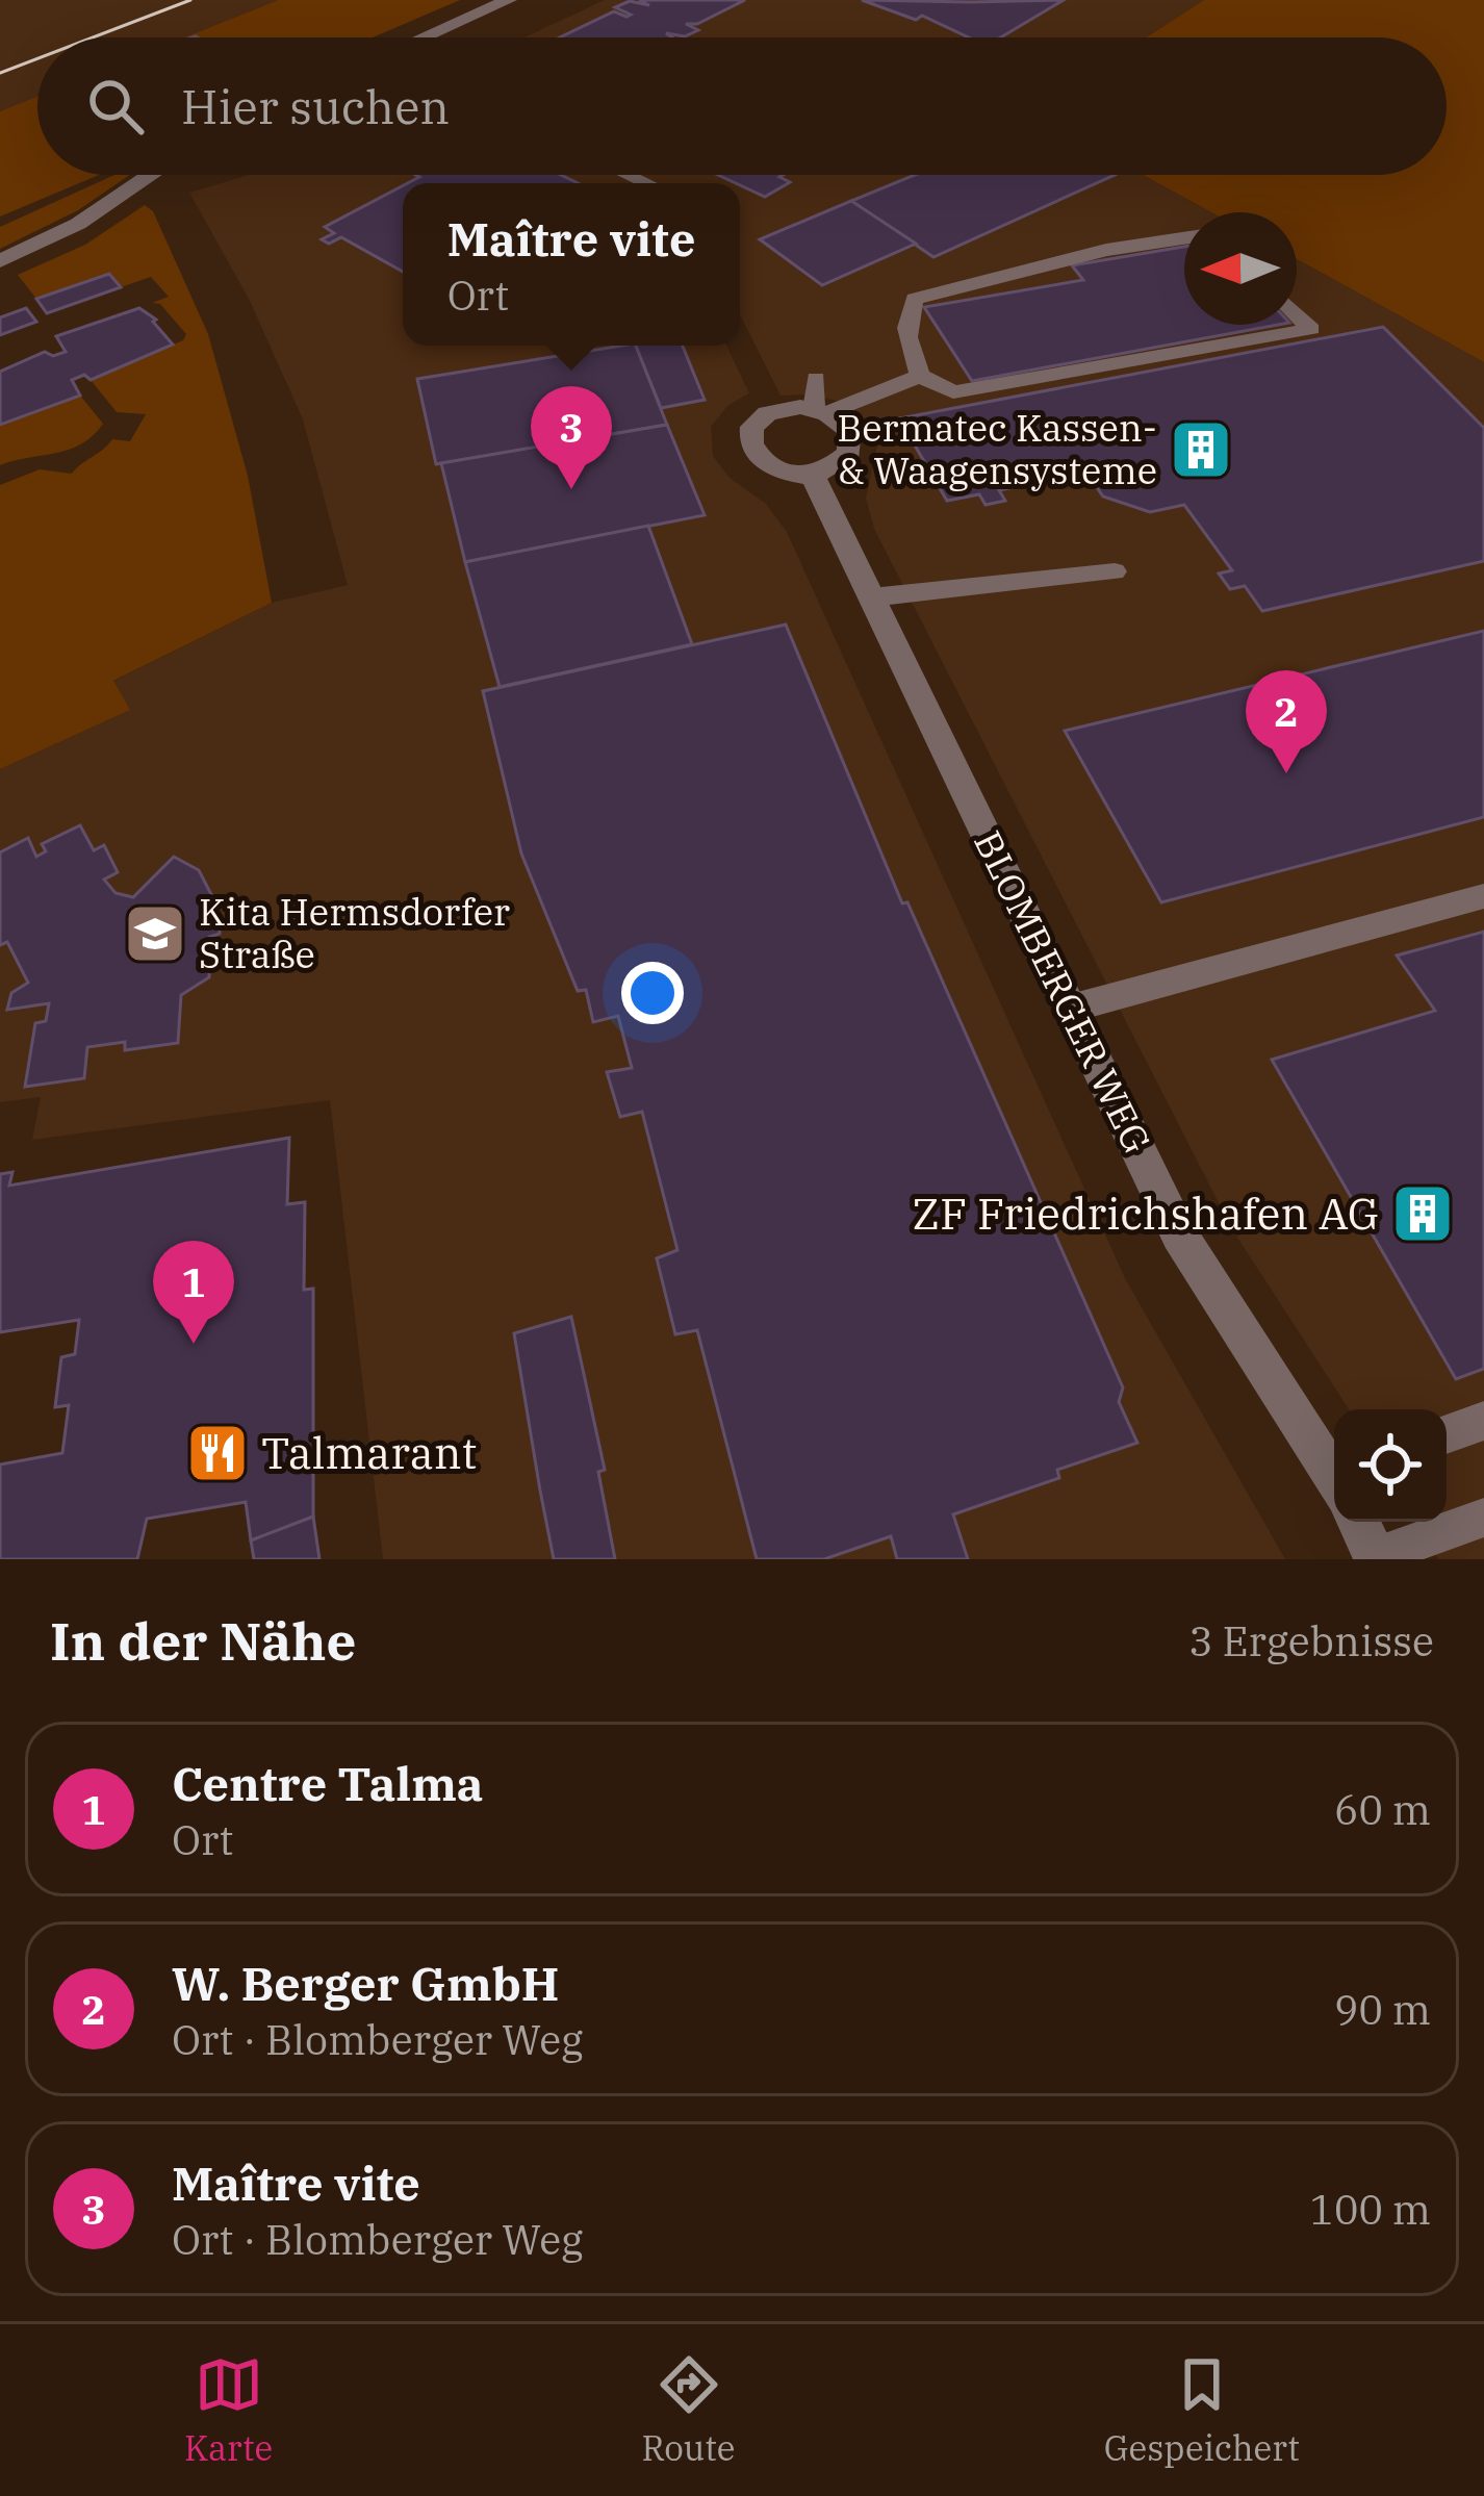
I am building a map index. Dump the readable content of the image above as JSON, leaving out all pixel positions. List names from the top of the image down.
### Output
{
  "streets": {
    "street": ["BLOMBERGER WEG"]
  },
  "places": {
    "building": ["Bermatec Kassen- & Waagensysteme", "ZF Friedrichshafen AG"],
    "school or university": ["Kita Hermsdorfer Straße"],
    "restaurant": ["Talmarant"]
  },
  "north": "left",
  "page": {
    "search": "Hier suchen",
    "popup": ["Maître vite", "Ort"],
    "pins": ["3", "2", "1"],
    "heading": ["In der Nähe", "3 Ergebnisse"],
    "list": [
      {
        "mark": "1",
        "name": "Centre Talma",
        "note": "Ort",
        "value": "60 m"
      },
      {
        "mark": "2",
        "name": "W. Berger GmbH",
        "note": "Ort · Blomberger Weg",
        "value": "90 m"
      },
      {
        "mark": "3",
        "name": "Maître vite",
        "note": "Ort · Blomberger Weg",
        "value": "100 m"
      }
    ],
    "nav": ["Karte", "Route", "Gespeichert"]
  }
}
